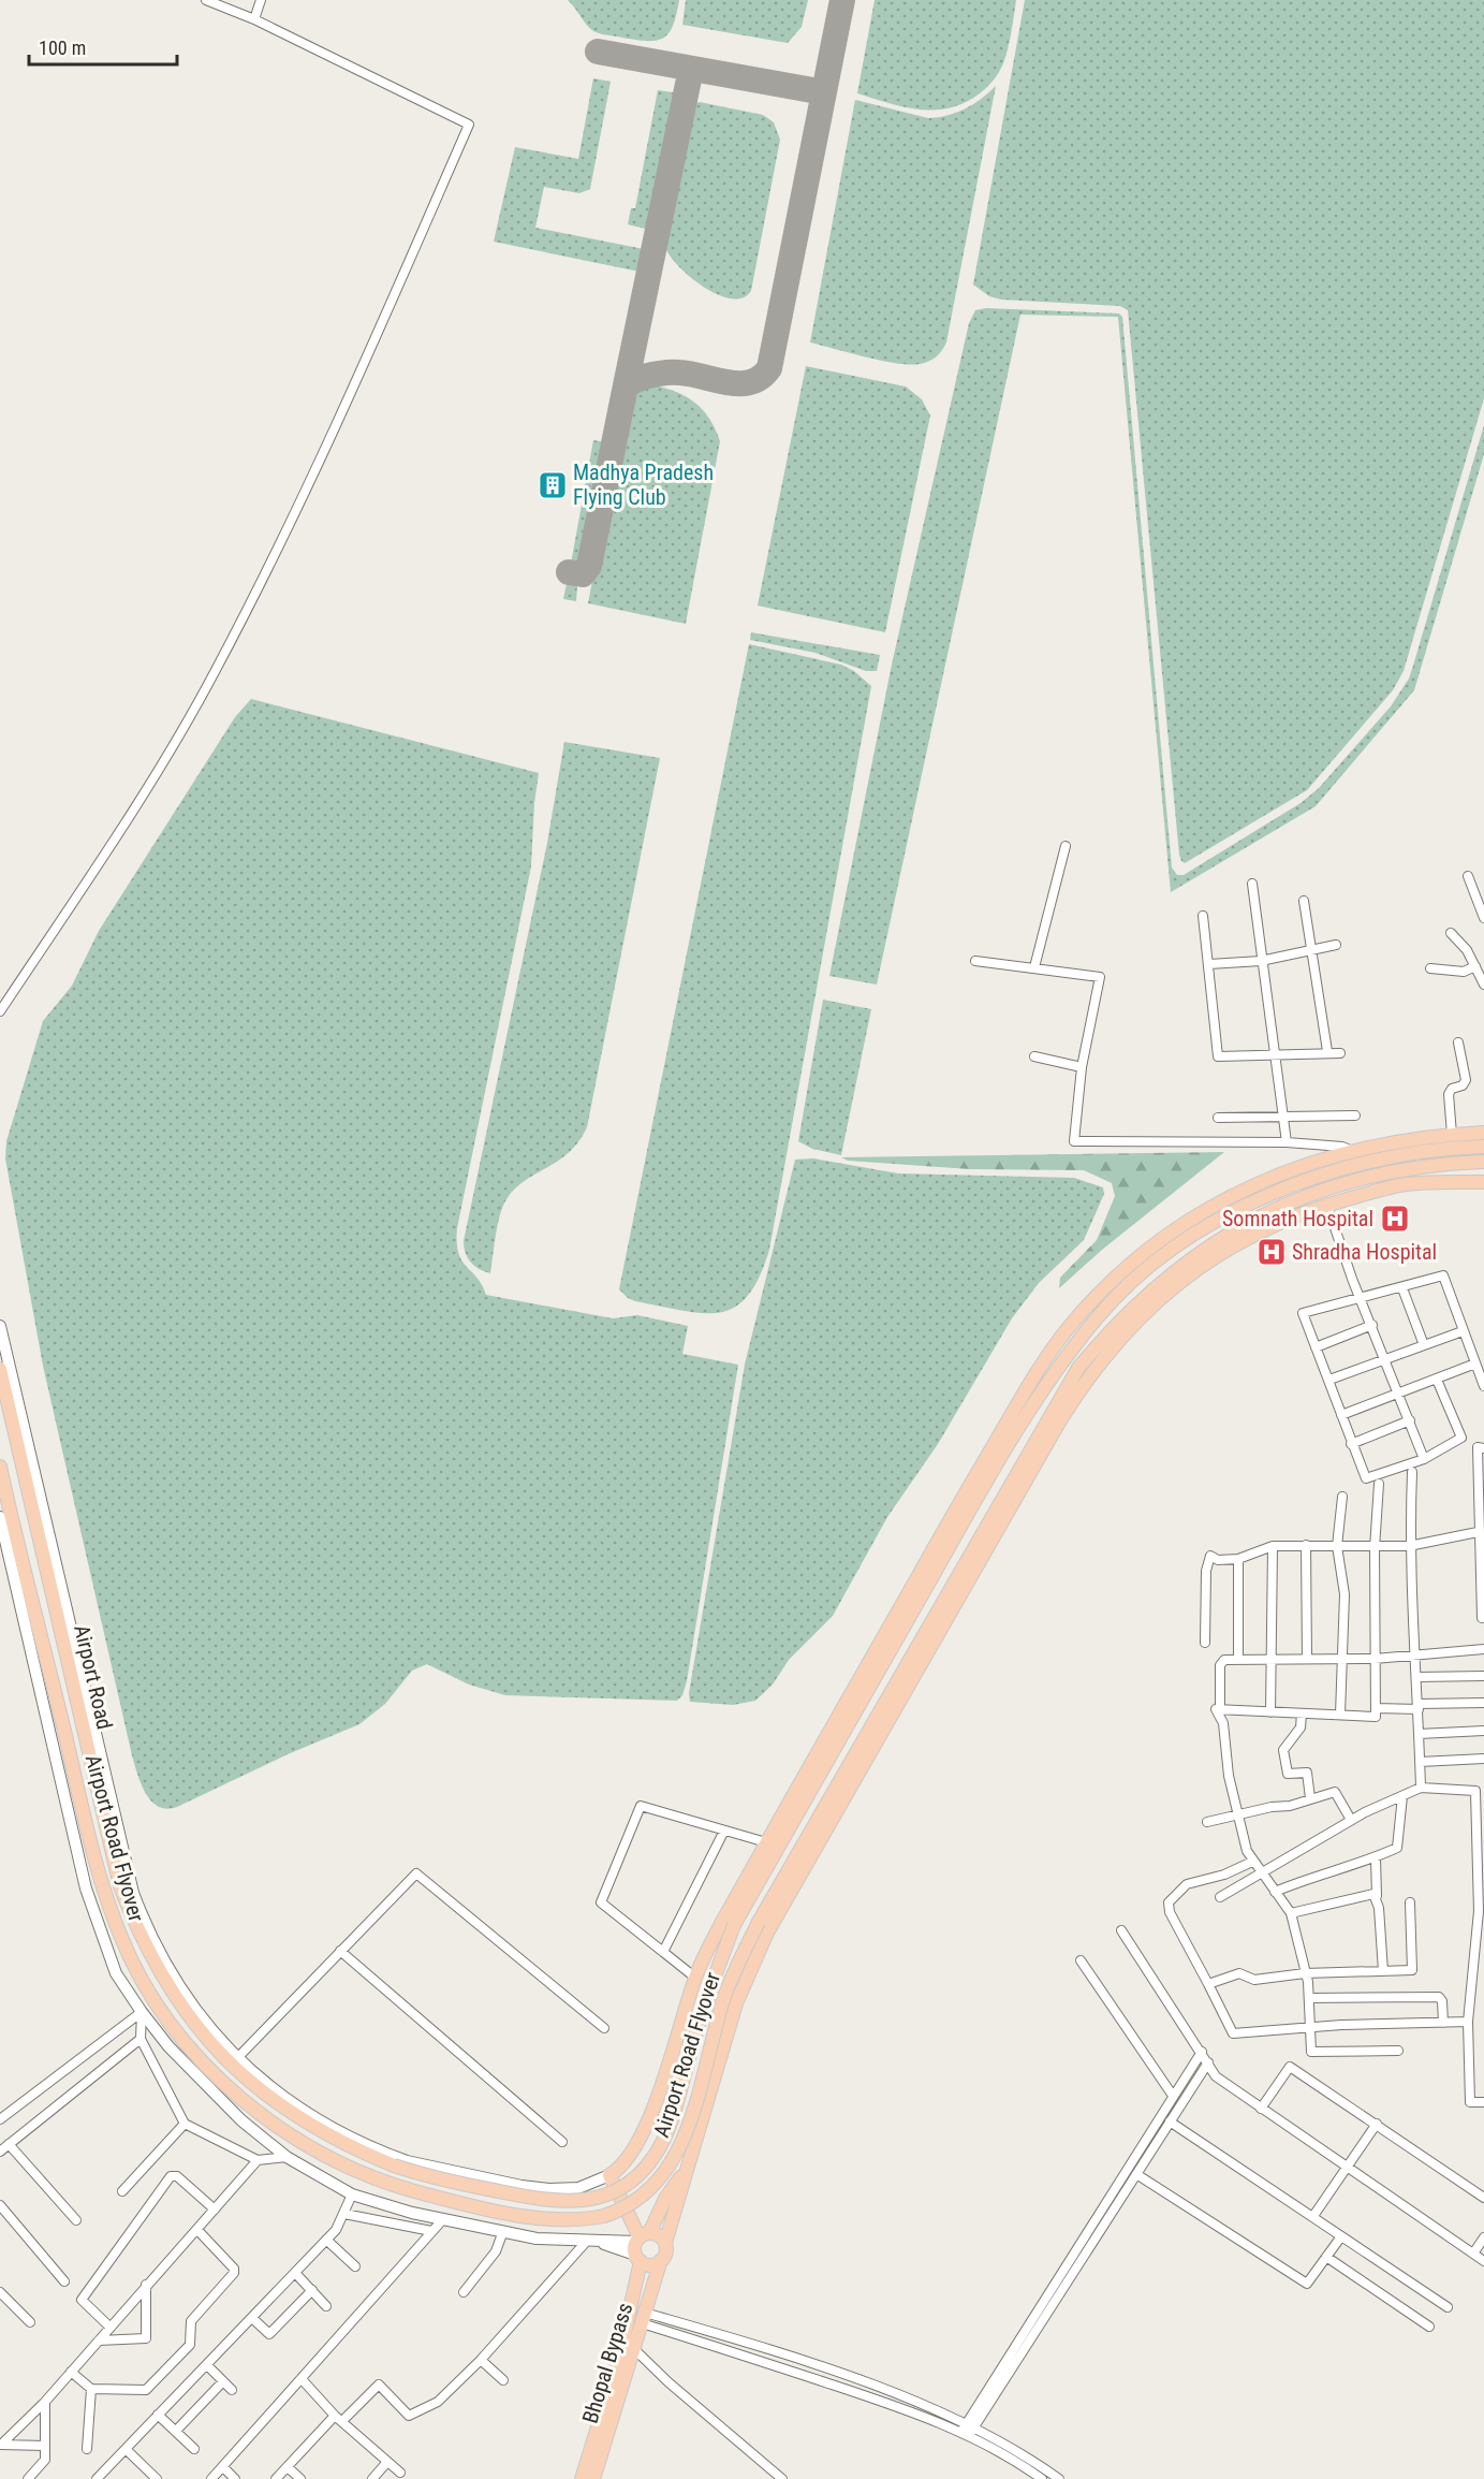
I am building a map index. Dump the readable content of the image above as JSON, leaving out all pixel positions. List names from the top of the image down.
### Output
{
  "streets": {
    "main road": ["Airport Road", "Airport Road Flyover", "Bhopal Bypass"]
  },
  "crossings": [
    ["Airport Road", "Airport Road Flyover"],
    ["Airport Road Flyover", "Bhopal Bypass"]
  ],
  "places": {
    "building": ["Madhya Pradesh Flying Club"],
    "hospital": ["Somnath Hospital", "Shradha Hospital"]
  },
  "scale_bar": "100 m"
}
